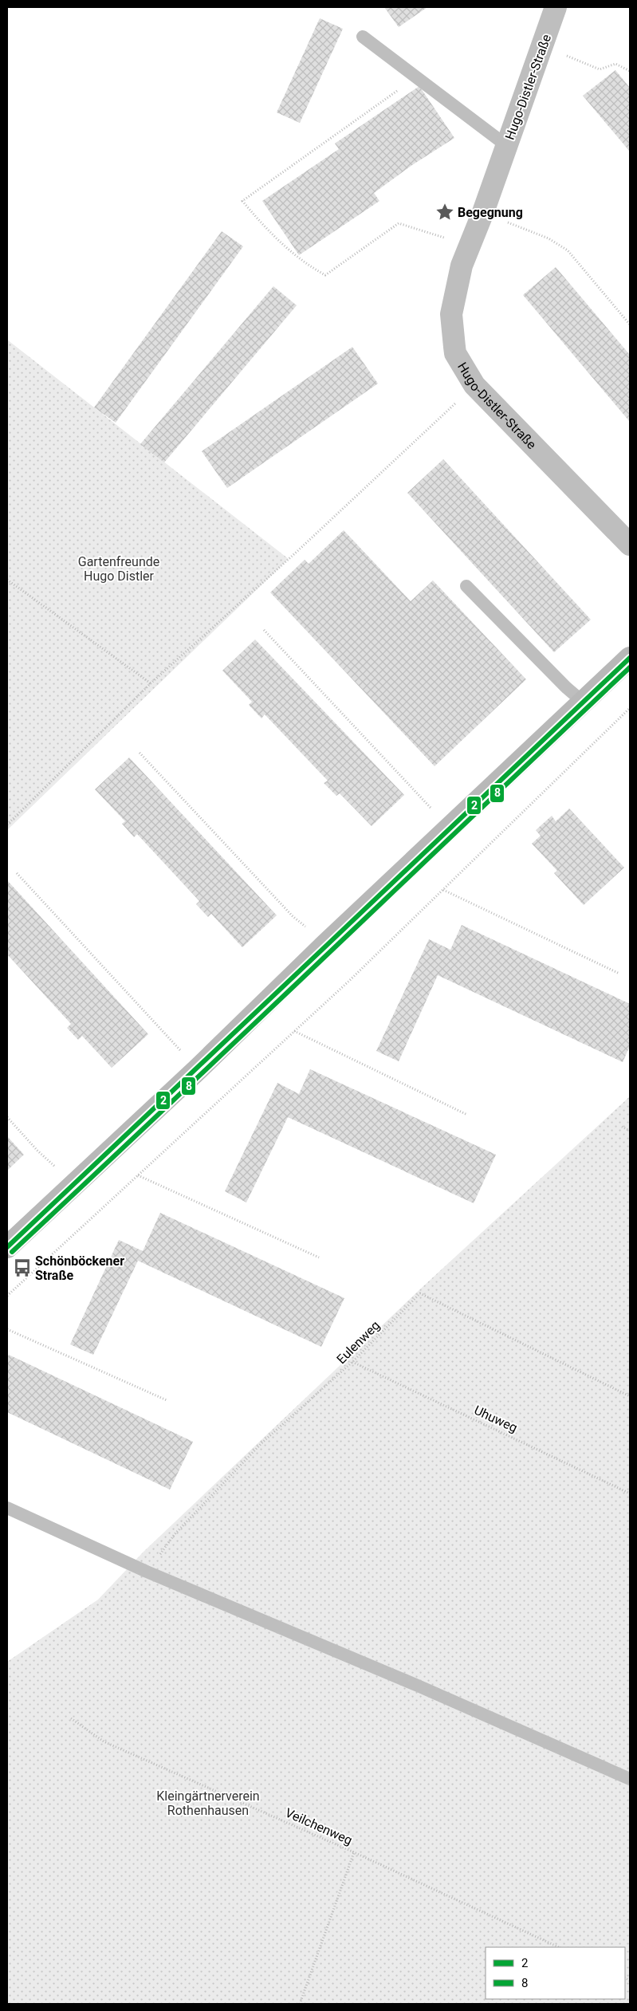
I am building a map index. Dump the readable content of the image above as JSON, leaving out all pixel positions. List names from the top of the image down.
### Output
{
  "streets": {
    "street": ["Hugo-Distler-Straße"],
    "path": ["Eulenweg", "Uhuweg", "Veilchenweg"]
  },
  "crossings": [
    ["Eulenweg", "Uhuweg"]
  ],
  "parks": ["Gartenfreunde Hugo Distler", "Kleingärtnerverein Rothenhausen"],
  "places": {
    "place": ["Begegnung"],
    "bus stop": ["Schönböckener Straße"]
  },
  "lines": ["transit line 2", "transit line 8"],
  "legend": ["2", "8"]
}
